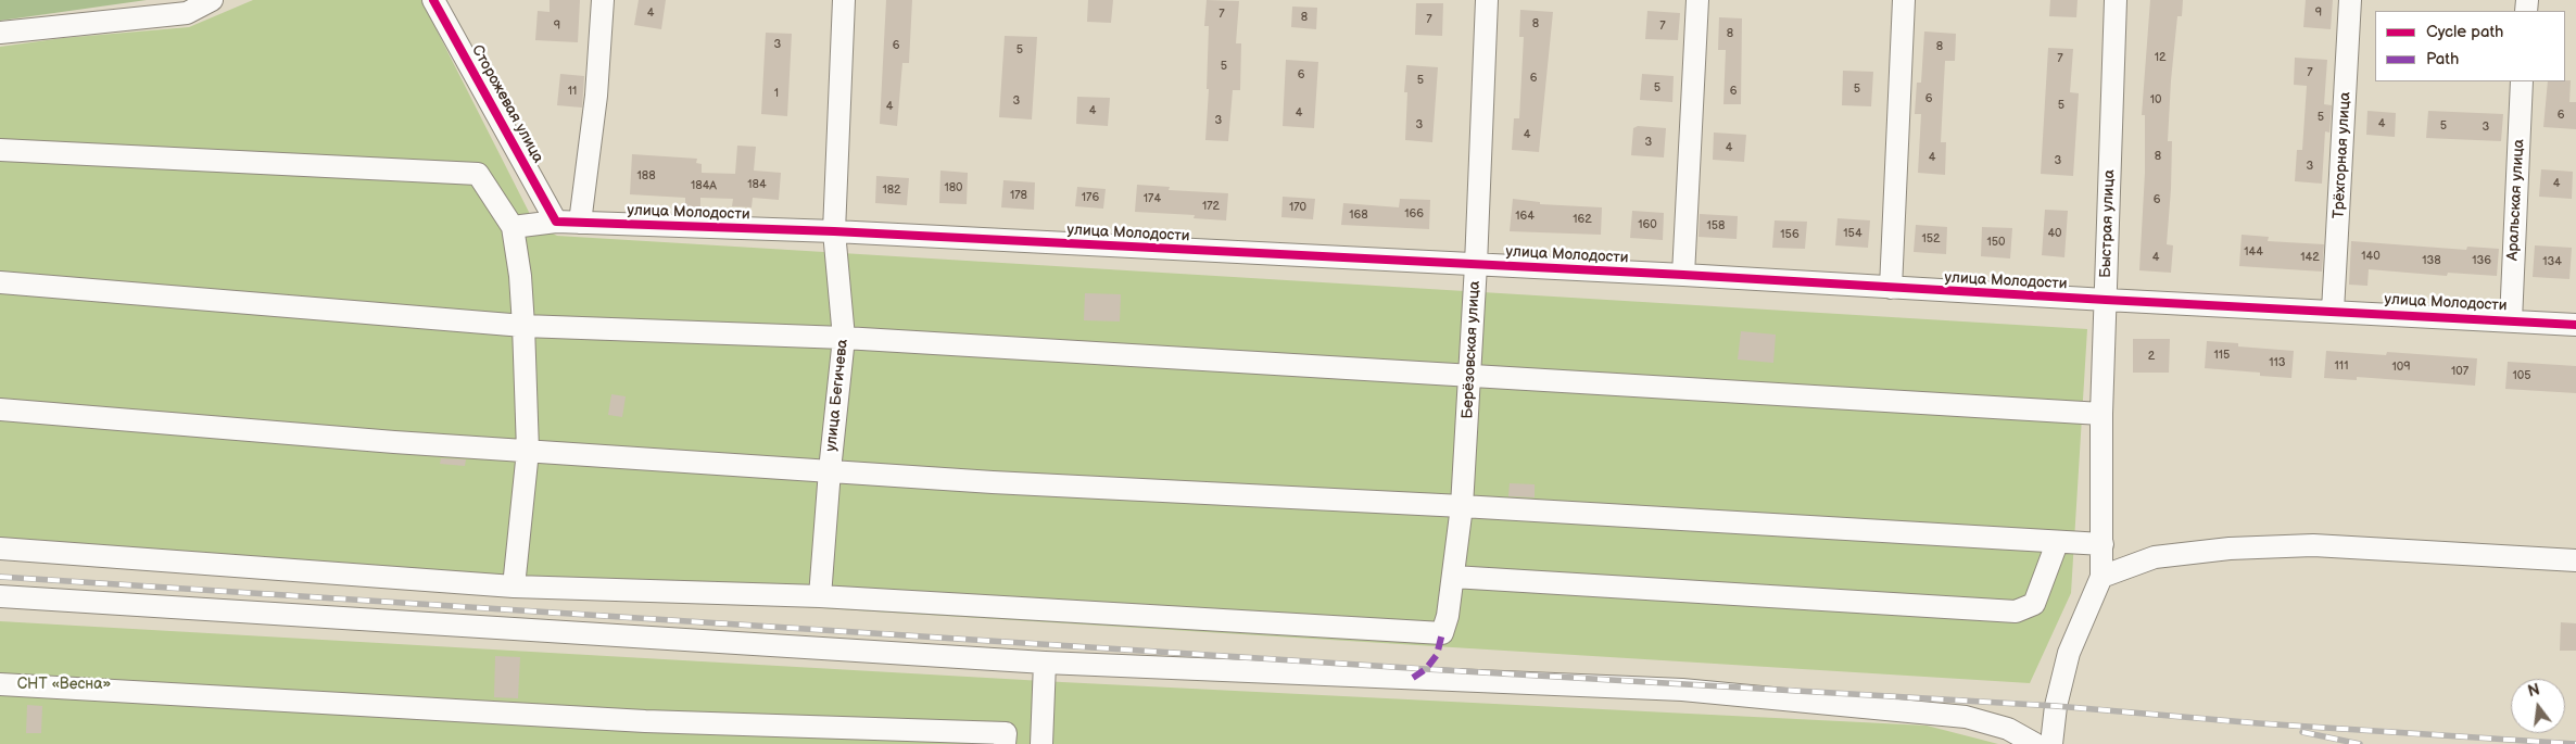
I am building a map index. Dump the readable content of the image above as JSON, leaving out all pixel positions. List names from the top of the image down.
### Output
{
  "streets": {
    "street": [
      "Сторожевая улица",
      "Трёхгорная улица",
      "Аральская улица",
      "улица Молодости",
      "Быстрая улица",
      "Берёзовская улица",
      "улица Бегичева"
    ]
  },
  "crossings": [
    ["Сторожевая улица", "улица Молодости"],
    ["Трёхгорная улица", "улица Молодости"],
    ["Аральская улица", "улица Молодости"],
    ["улица Молодости", "Быстрая улица"],
    ["улица Молодости", "Берёзовская улица"],
    ["улица Молодости", "улица Бегичева"],
    ["Берёзовская улица", "улица Бегичева"]
  ],
  "parks": ["СНТ «Весна»"],
  "house_numbers": [
    "4",
    "9",
    "7",
    "8",
    "7",
    "8",
    "9",
    "7",
    "8",
    "3",
    "6",
    "8",
    "5",
    "12",
    "7",
    "5",
    "7",
    "6",
    "6",
    "5",
    "5",
    "5",
    "11",
    "6",
    "1",
    "6",
    "10",
    "3",
    "5",
    "4",
    "4",
    "4",
    "6",
    "5",
    "3",
    "4",
    "3",
    "5",
    "3",
    "4",
    "3",
    "4",
    "8",
    "4",
    "3",
    "3",
    "188",
    "4",
    "184",
    "184А",
    "180",
    "182",
    "178",
    "176",
    "174",
    "6",
    "172",
    "170",
    "166",
    "168",
    "164",
    "162",
    "160",
    "158",
    "154",
    "40",
    "156",
    "152",
    "150",
    "144",
    "140",
    "4",
    "142",
    "138",
    "136",
    "134",
    "115",
    "2",
    "113",
    "111",
    "109",
    "107",
    "105"
  ],
  "legend": ["Cycle path", "Path"],
  "north": "top"
}
